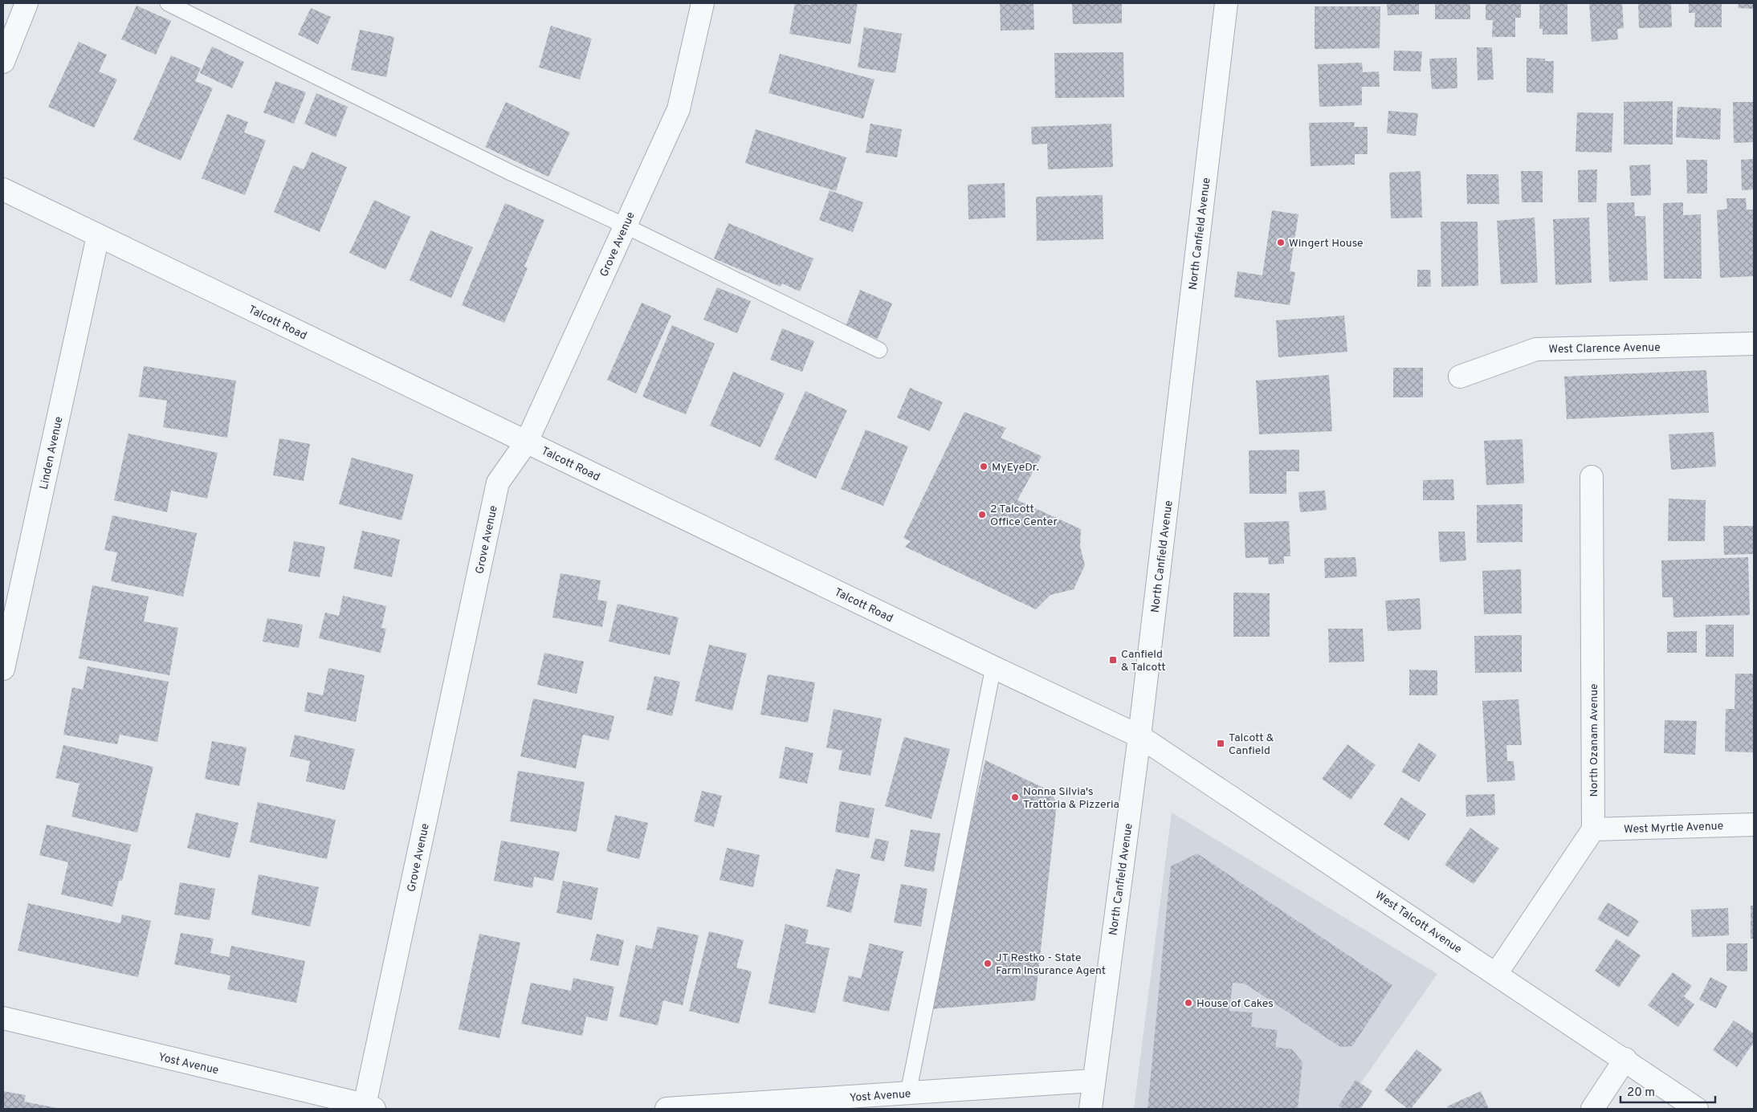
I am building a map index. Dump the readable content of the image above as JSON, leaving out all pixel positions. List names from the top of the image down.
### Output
{
  "streets": {
    "street": [
      "North Canfield Avenue",
      "Grove Avenue",
      "Talcott Road",
      "West Clarence Avenue",
      "Linden Avenue",
      "North Ozanam Avenue",
      "West Myrtle Avenue",
      "West Talcott Avenue",
      "Yost Avenue"
    ]
  },
  "crossings": [
    ["North Canfield Avenue", "Talcott Road"],
    ["North Canfield Avenue", "West Talcott Avenue"],
    ["North Canfield Avenue", "Yost Avenue"],
    ["Grove Avenue", "Talcott Road"],
    ["Grove Avenue", "Yost Avenue"],
    ["Talcott Road", "Linden Avenue"],
    ["Talcott Road", "West Talcott Avenue"],
    ["North Ozanam Avenue", "West Myrtle Avenue"]
  ],
  "places": {
    "other": [
      "Wingert House",
      "MyEyeDr.",
      "2 Talcott Office Center",
      "Nonna Silvia's Trattoria & Pizzeria",
      "JT Restko - State Farm Insurance Agent",
      "House of Cakes"
    ],
    "transit": ["Canfield & Talcott", "Talcott & Canfield"]
  },
  "scale_bar": "20 m"
}
